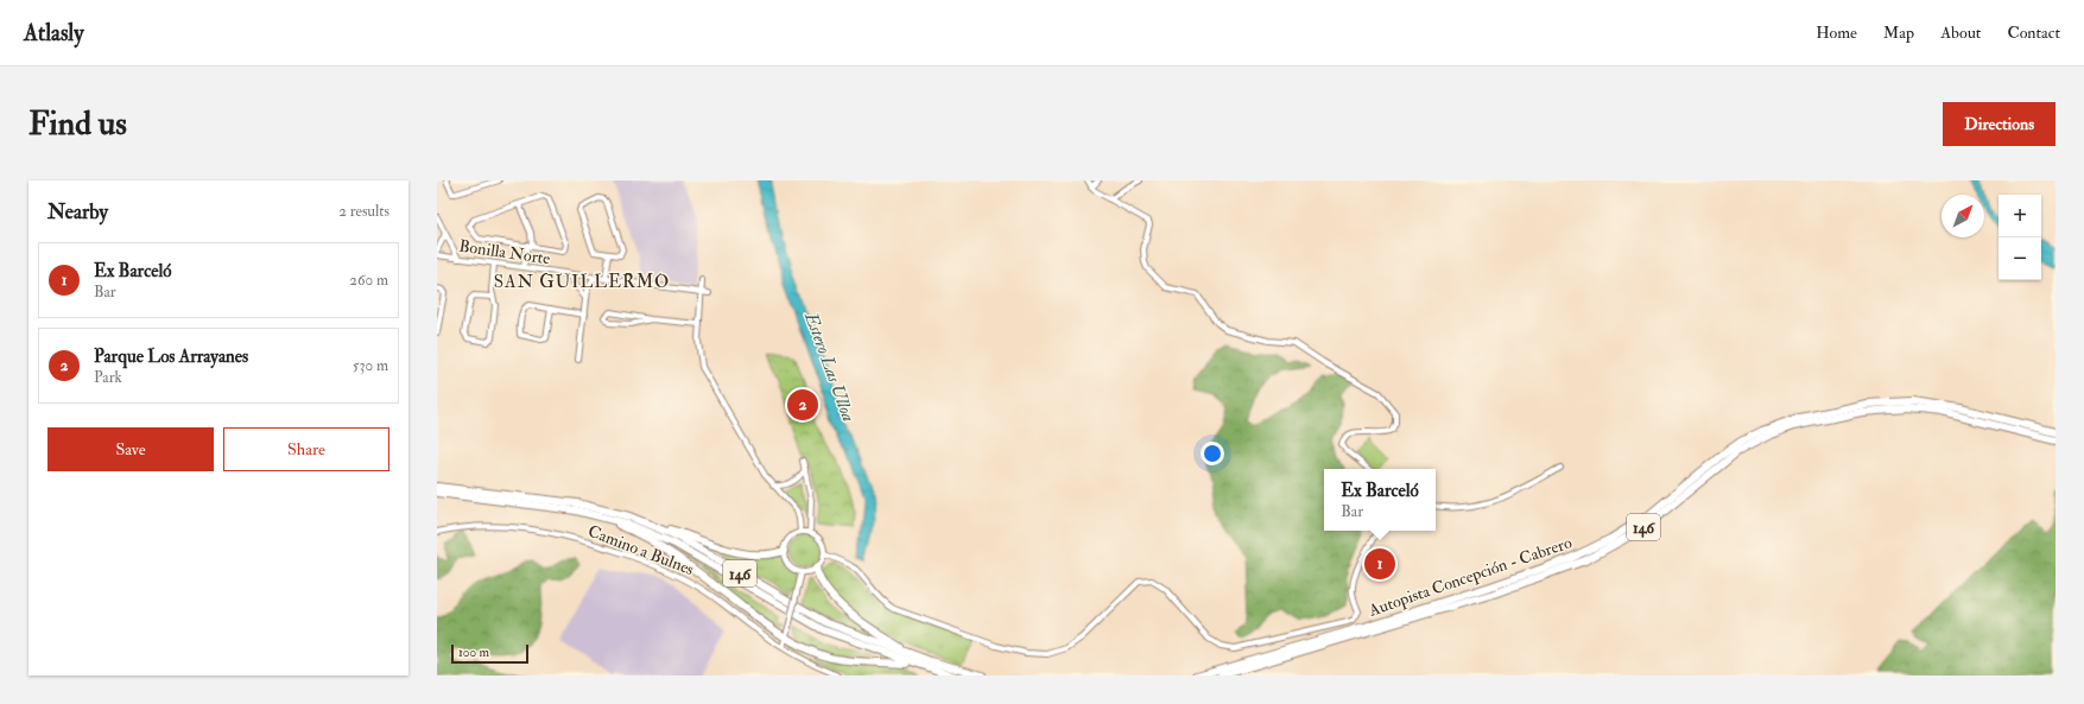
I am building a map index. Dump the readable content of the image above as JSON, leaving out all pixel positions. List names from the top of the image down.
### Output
{
  "streets": {
    "highway": ["146", "Autopista Concepción - Cabrero"],
    "street": ["Bonilla Norte", "Camino a Bulnes"]
  },
  "districts": ["SAN GUILLERMO"],
  "water": ["Estero Las Ulloa"],
  "scale_bar": "100 m",
  "north": "top right",
  "page": {
    "header": "Atlasly",
    "nav": [
      "Home",
      "Map",
      "About",
      "Contact"
    ],
    "buttons": [
      "Directions",
      ["Save", "Share"]
    ],
    "title": "Find us",
    "heading": ["Nearby", "2 results"],
    "map_buttons": ["+", "−"],
    "list": [
      {
        "mark": "1",
        "name": "Ex Barceló",
        "note": "Bar",
        "value": "260 m"
      },
      {
        "mark": "2",
        "name": "Parque Los Arrayanes",
        "note": "Park",
        "value": "530 m"
      }
    ],
    "pins": ["2", "1"],
    "popup": ["Ex Barceló", "Bar"],
    "scale": "100 m"
  }
}
